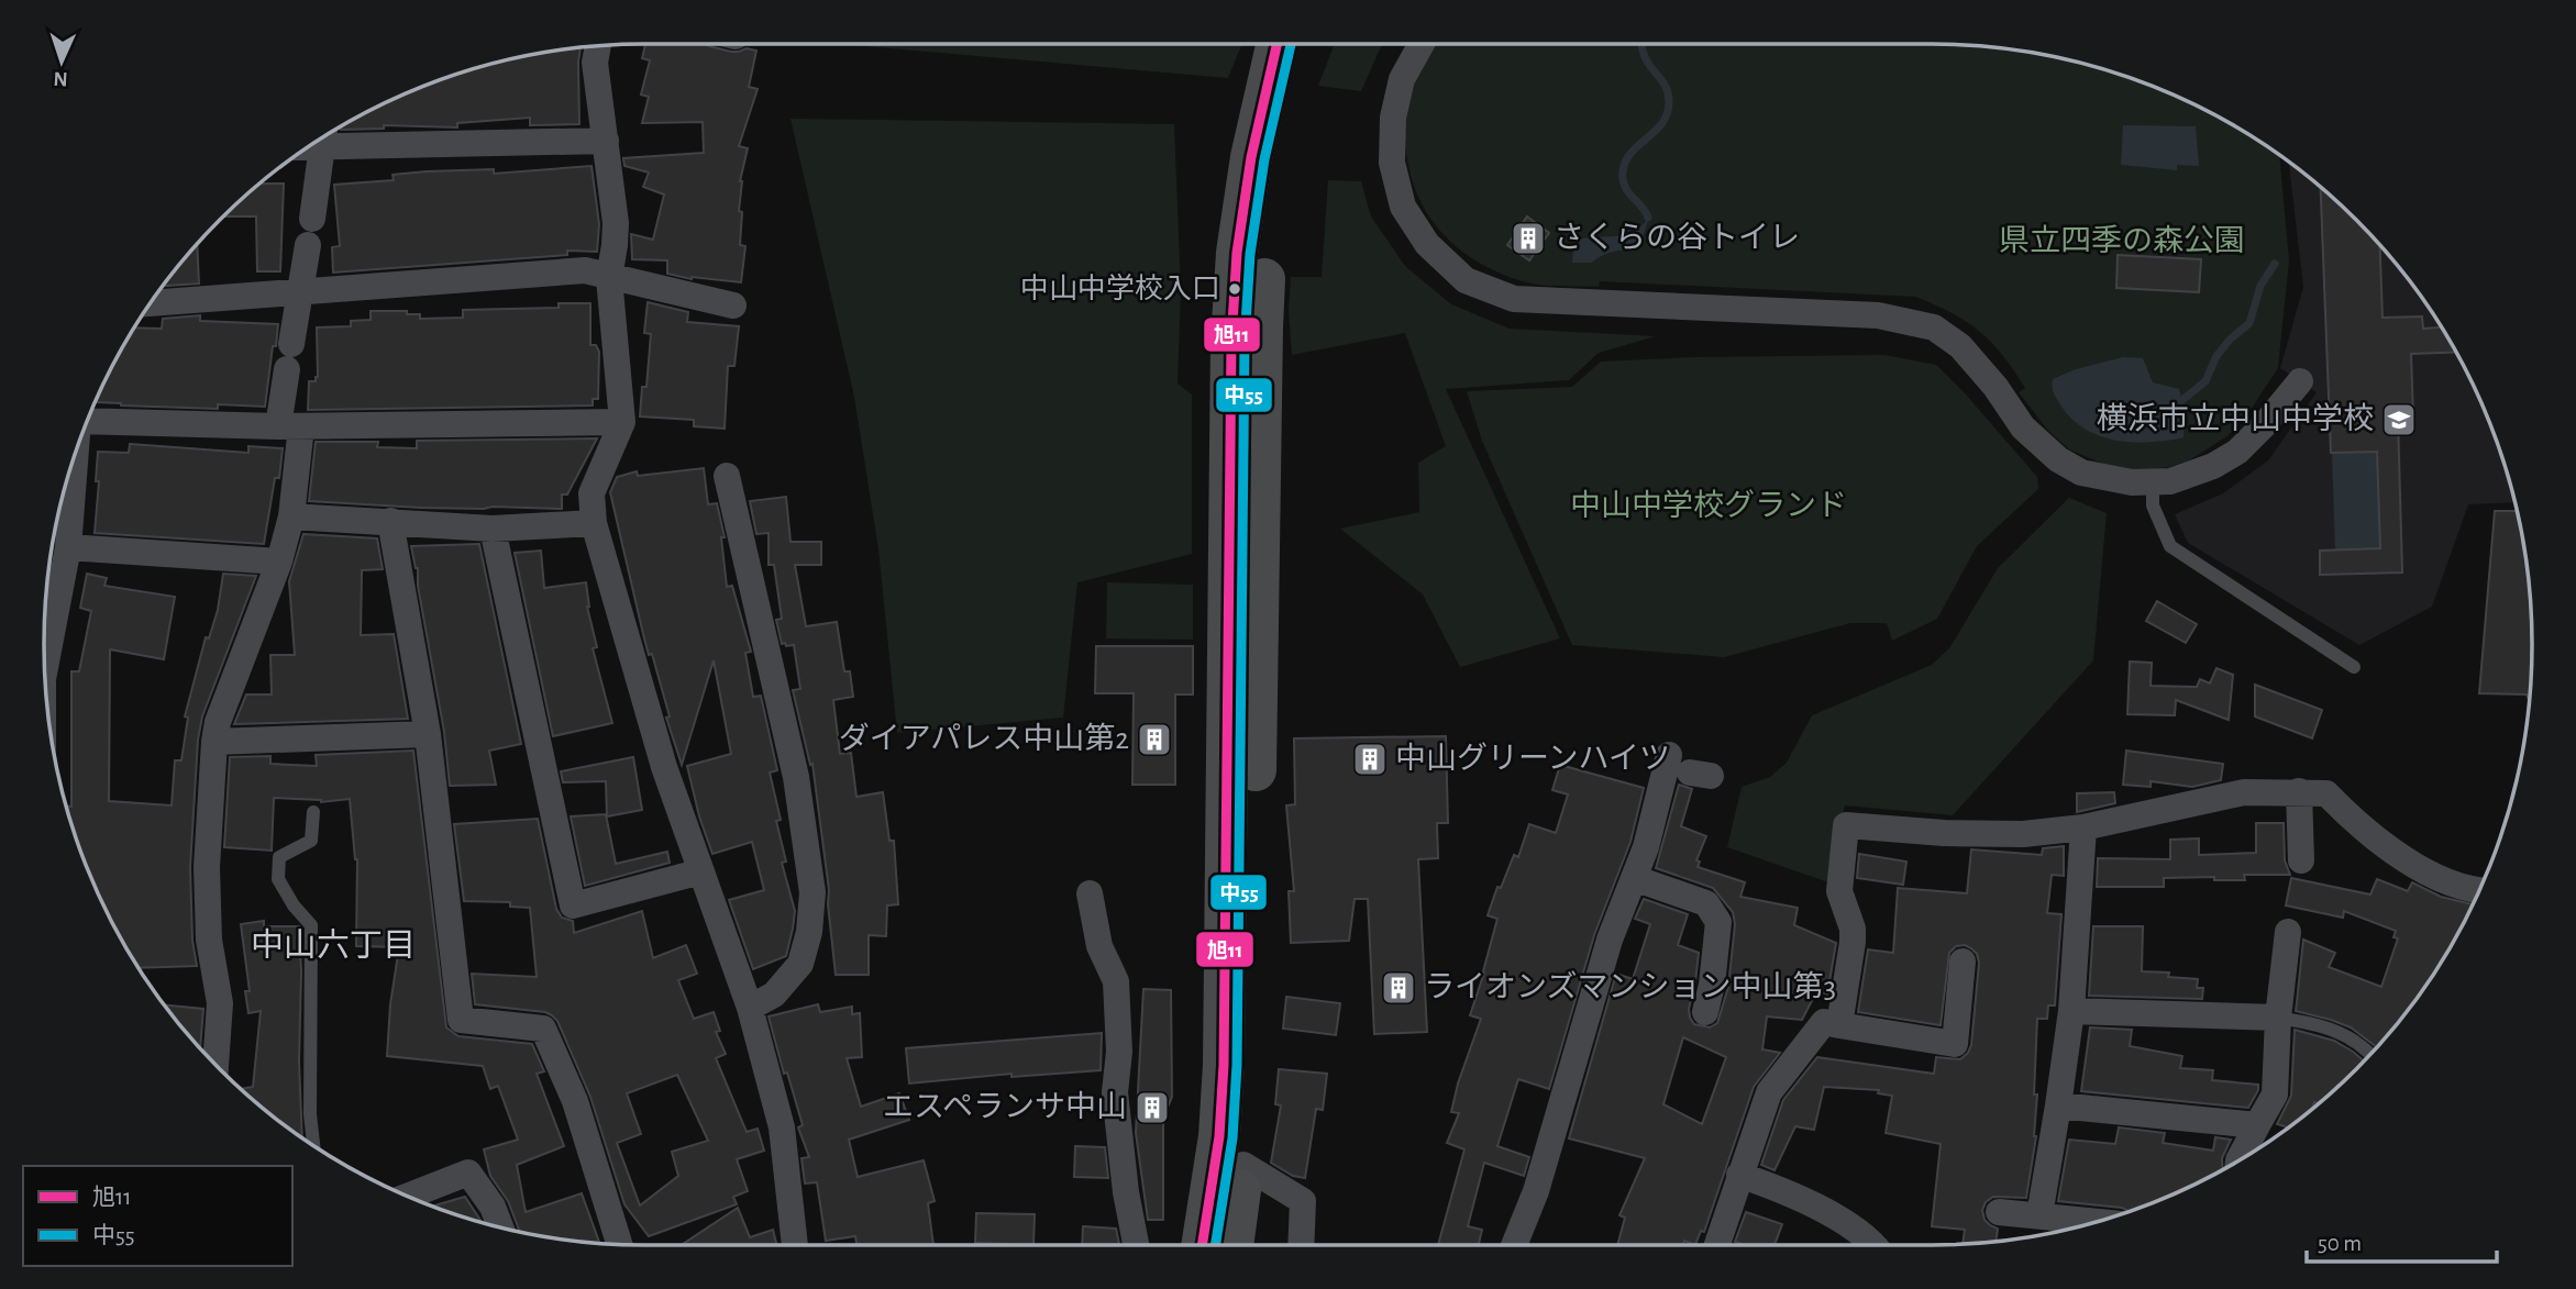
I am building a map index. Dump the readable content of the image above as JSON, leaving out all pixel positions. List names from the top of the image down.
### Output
{
  "districts": ["中山六丁目"],
  "parks": ["県立四季の森公園", "中山中学校グランド"],
  "places": {
    "building": [
      "さくらの谷トイレ",
      "ダイアパレス中山第2",
      "中山グリーンハイツ",
      "ライオンズマンション中山第3",
      "エスペランサ中山"
    ],
    "other": ["中山中学校入口"],
    "school or university": ["横浜市立中山中学校"]
  },
  "lines": ["transit line 旭11", "transit line 中55"],
  "legend": ["旭11", "中55"],
  "scale_bar": "50 m",
  "north": "bottom"
}
